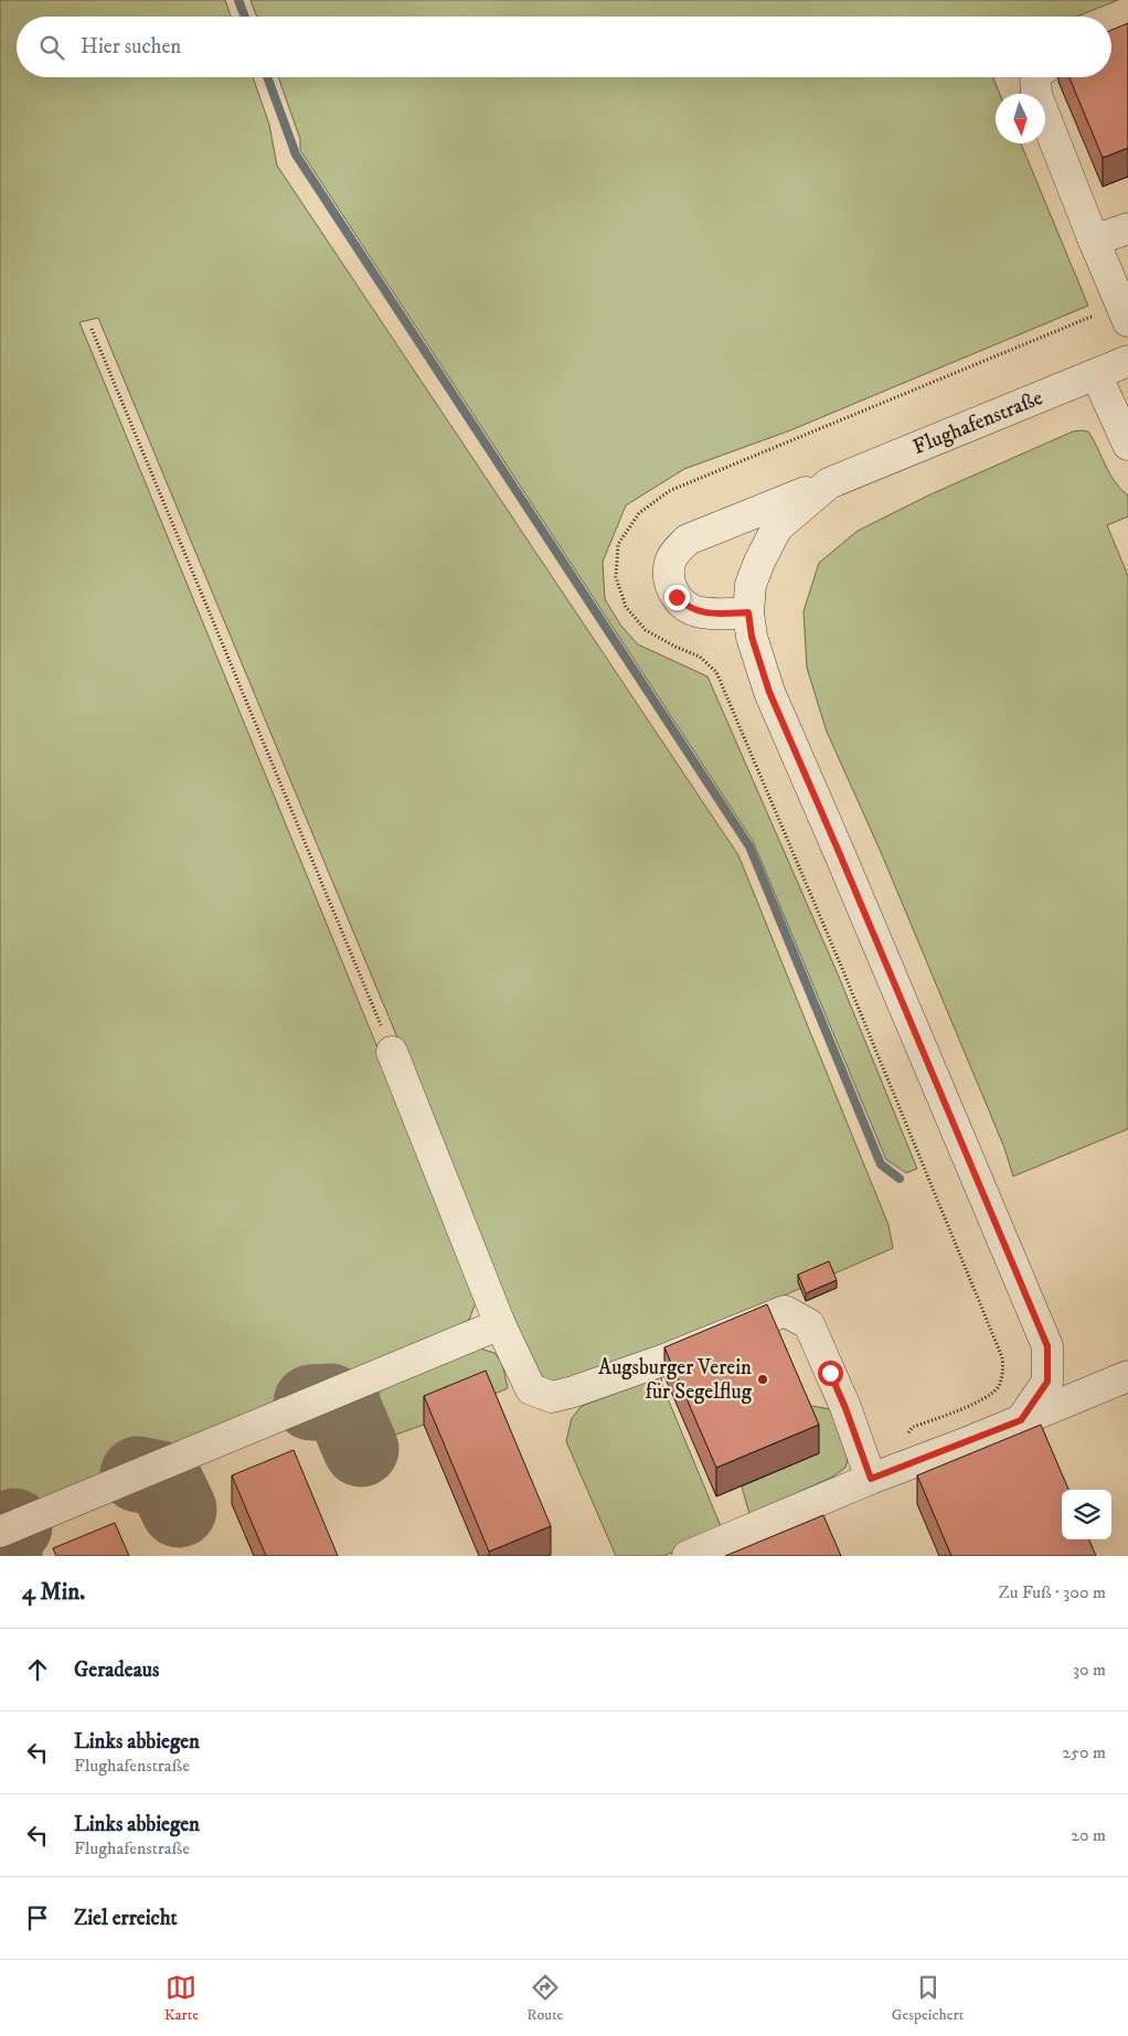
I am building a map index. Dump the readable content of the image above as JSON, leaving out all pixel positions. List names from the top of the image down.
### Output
{
  "streets": {
    "street": ["Flughafenstraße"]
  },
  "places": ["Augsburger Verein für Segelflug"],
  "north": "bottom",
  "page": {
    "search": "Hier suchen",
    "heading": ["4 Min.", "Zu Fuß · 300 m"],
    "list": [
      ["Geradeaus", "30 m"],
      ["Links abbiegen", "Flughafenstraße", "250 m"],
      ["Links abbiegen", "Flughafenstraße", "20 m"],
      "Ziel erreicht"
    ],
    "nav": ["Karte", "Route", "Gespeichert"]
  }
}
